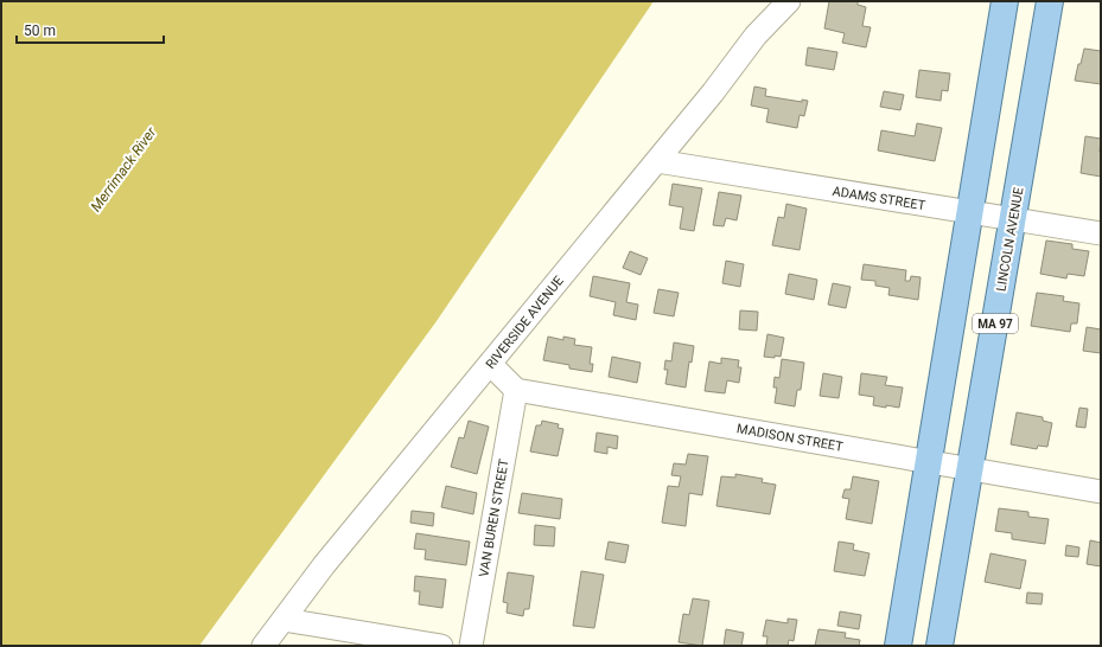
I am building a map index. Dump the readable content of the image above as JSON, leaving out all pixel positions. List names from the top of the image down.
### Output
{
  "streets": {
    "main road": ["LINCOLN AVENUE", "MA 97"],
    "street": [
      "ADAMS STREET",
      "RIVERSIDE AVENUE",
      "MADISON STREET",
      "VAN BUREN STREET"
    ]
  },
  "crossings": [
    ["ADAMS STREET", "LINCOLN AVENUE"],
    ["ADAMS STREET", "RIVERSIDE AVENUE"],
    ["LINCOLN AVENUE", "MADISON STREET"],
    ["MADISON STREET", "VAN BUREN STREET"]
  ],
  "water": ["Merrimack River"],
  "scale_bar": "50 m"
}
